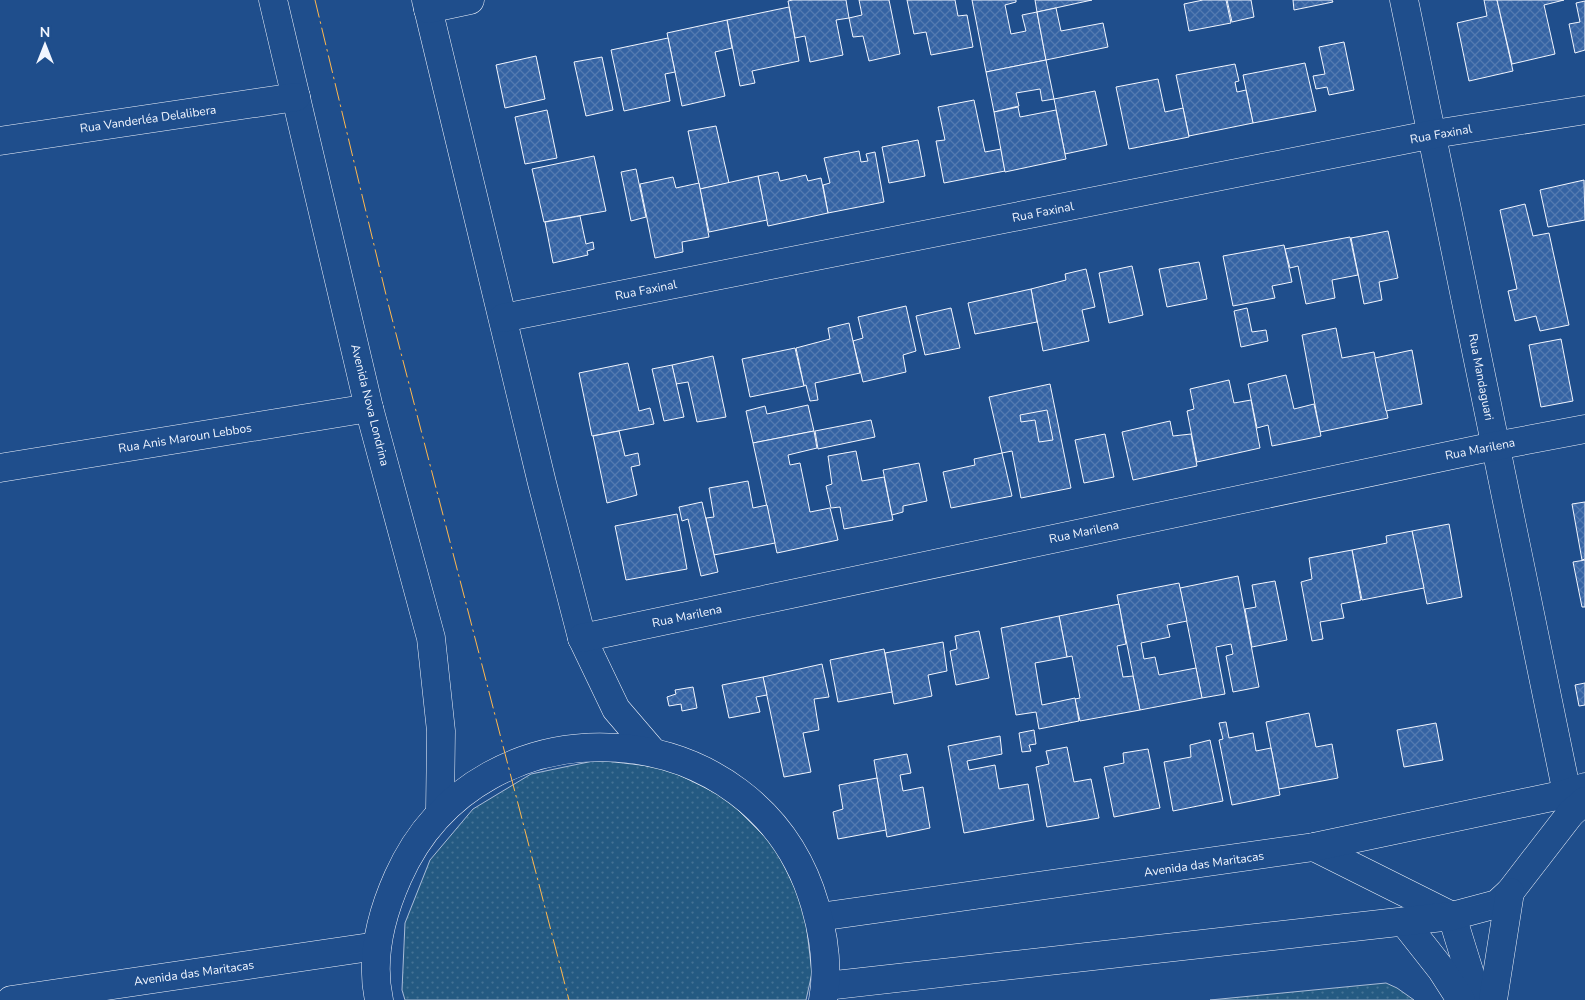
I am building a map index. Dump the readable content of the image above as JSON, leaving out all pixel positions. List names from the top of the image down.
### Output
{
  "streets": {
    "street": [
      "Rua Vanderléa Delalibera",
      "Rua Faxinal",
      "Rua Mandaguari",
      "Avenida Nova Londrina",
      "Rua Anis Maroun Lebbos",
      "Rua Marilena",
      "Avenida das Maritacas"
    ]
  },
  "crossings": [
    ["Rua Vanderléa Delalibera", "Avenida Nova Londrina"],
    ["Rua Faxinal", "Rua Mandaguari"],
    ["Rua Mandaguari", "Rua Marilena"],
    ["Rua Mandaguari", "Avenida das Maritacas"],
    ["Avenida Nova Londrina", "Rua Anis Maroun Lebbos"]
  ],
  "north": "top"
}
